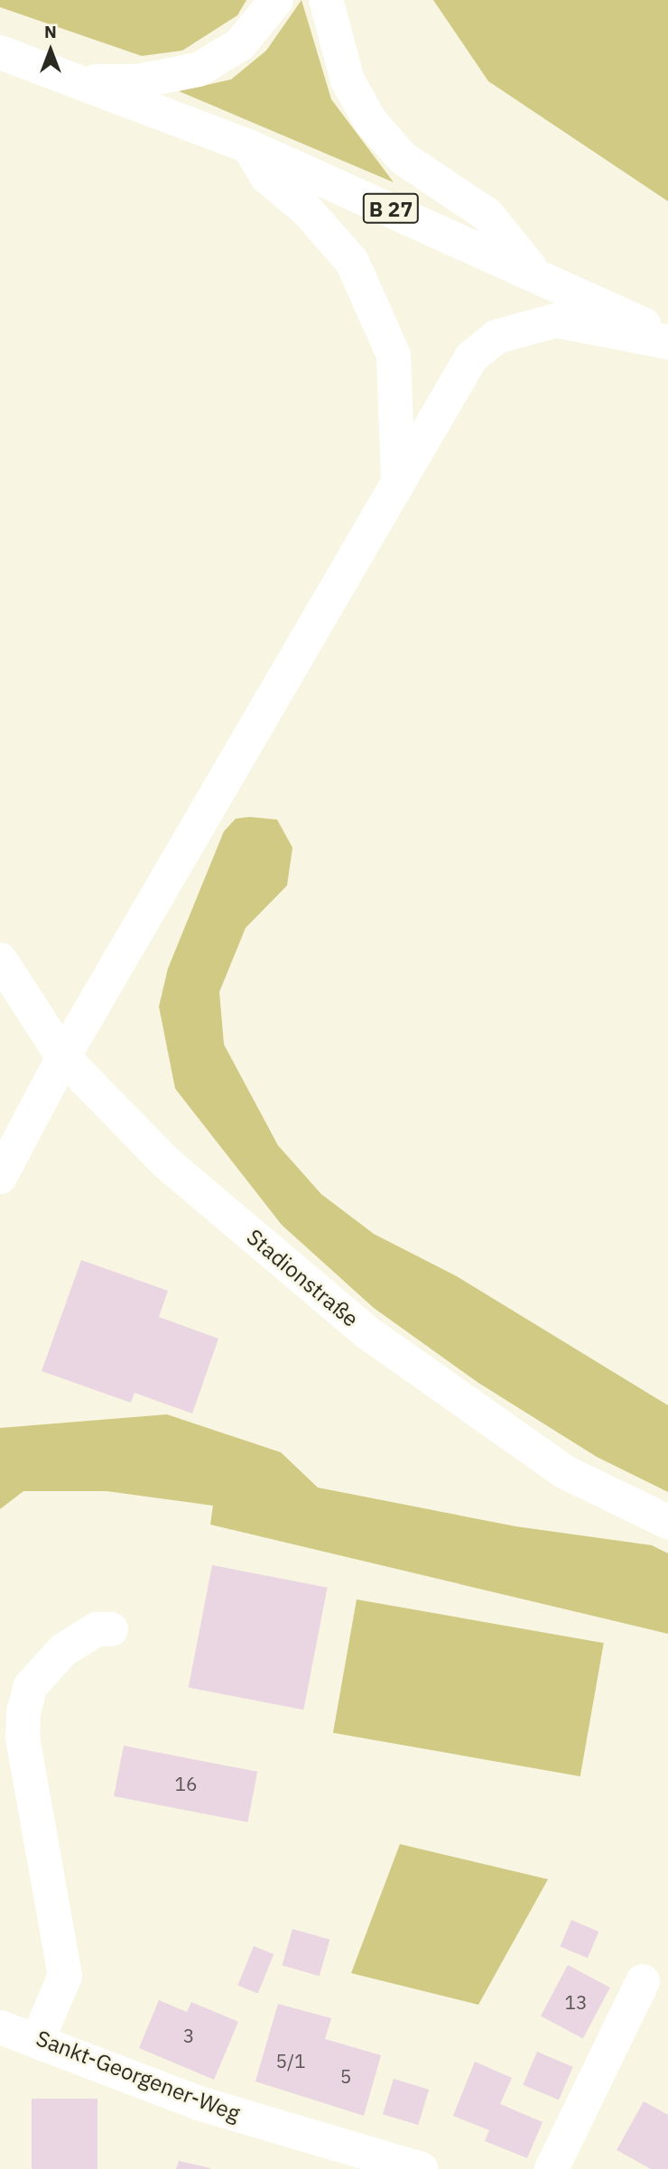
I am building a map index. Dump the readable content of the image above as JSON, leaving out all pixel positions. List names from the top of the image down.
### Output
{
  "streets": {
    "main road": ["B 27", "Stadionstraße", "Sankt-Georgener-Weg"]
  },
  "house_numbers": [
    "16",
    "13",
    "3",
    "5/1",
    "5"
  ],
  "north": "top"
}
